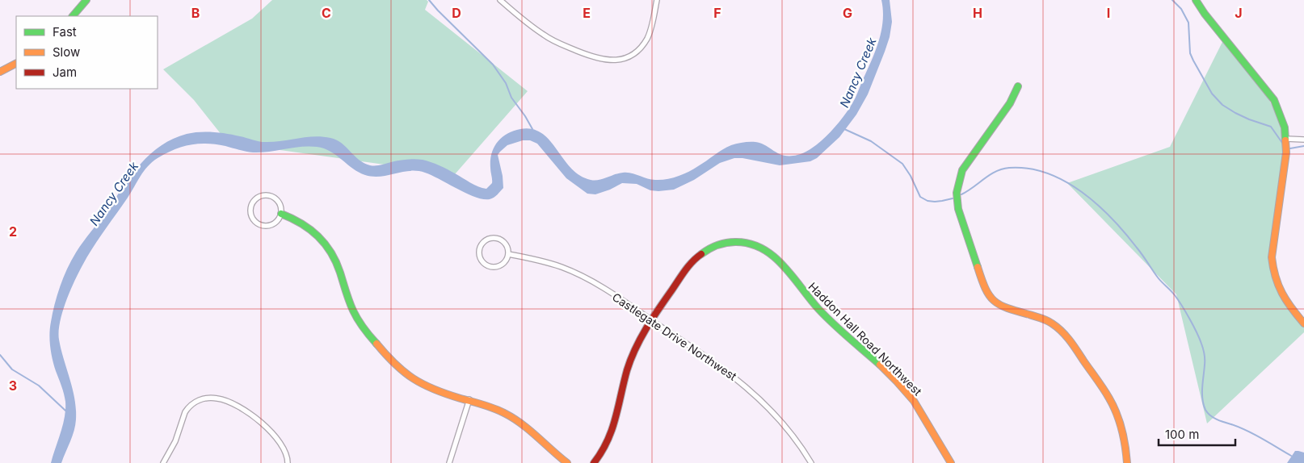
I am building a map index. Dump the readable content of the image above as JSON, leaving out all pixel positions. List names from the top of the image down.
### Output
{
  "streets": {
    "street": ["Castlegate Drive Northwest", "Haddon Hall Road Northwest"]
  },
  "crossings": [
    ["Castlegate Drive Northwest", "Haddon Hall Road Northwest"]
  ],
  "water": ["Nancy Creek"],
  "legend": ["Fast", "Slow", "Jam"],
  "scale_bar": "100 m",
  "grid": {
    "columns": [
      "B",
      "C",
      "D",
      "E",
      "F",
      "G",
      "H",
      "I",
      "J"
    ],
    "rows": ["2", "3"]
  }
}
